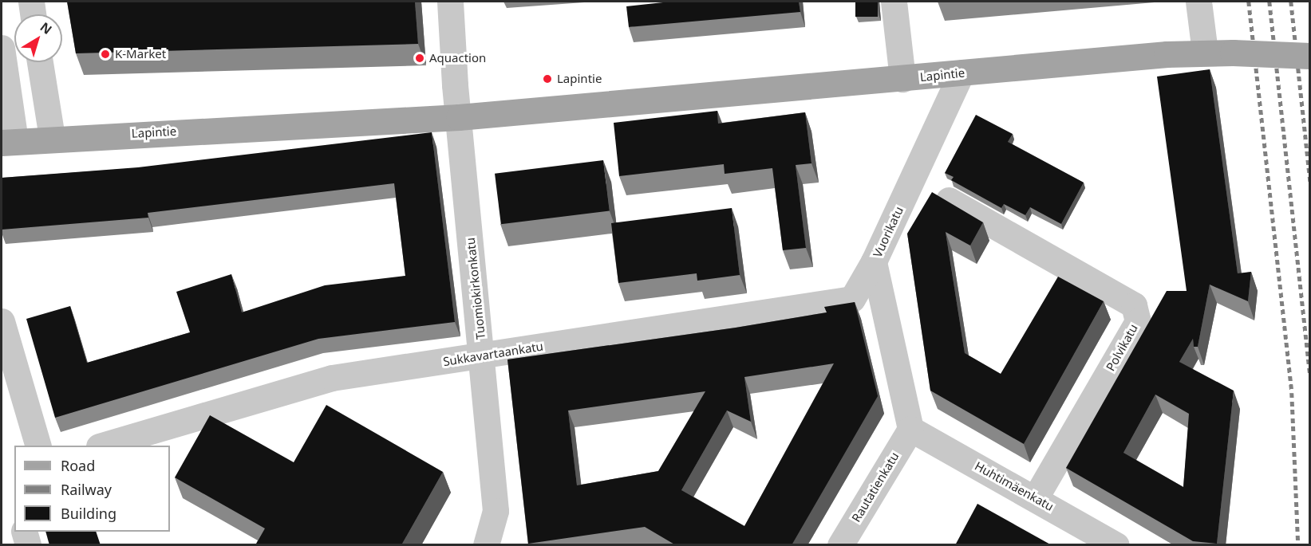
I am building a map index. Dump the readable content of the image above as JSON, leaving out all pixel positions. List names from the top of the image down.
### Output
{
  "streets": {
    "main road": ["Lapintie"],
    "street": [
      "Vuorikatu",
      "Tuomiokirkonkatu",
      "Polvikatu",
      "Sukkavartaankatu",
      "Huhtimäenkatu",
      "Rautatienkatu"
    ]
  },
  "crossings": [
    ["Lapintie", "Vuorikatu"],
    ["Lapintie", "Tuomiokirkonkatu"],
    ["Vuorikatu", "Sukkavartaankatu"],
    ["Vuorikatu", "Huhtimäenkatu"],
    ["Vuorikatu", "Rautatienkatu"],
    ["Tuomiokirkonkatu", "Sukkavartaankatu"],
    ["Polvikatu", "Huhtimäenkatu"],
    ["Huhtimäenkatu", "Rautatienkatu"]
  ],
  "places": ["K-Market", "Aquaction", "Lapintie"],
  "legend": ["Road", "Railway", "Building"],
  "north": "top right"
}
